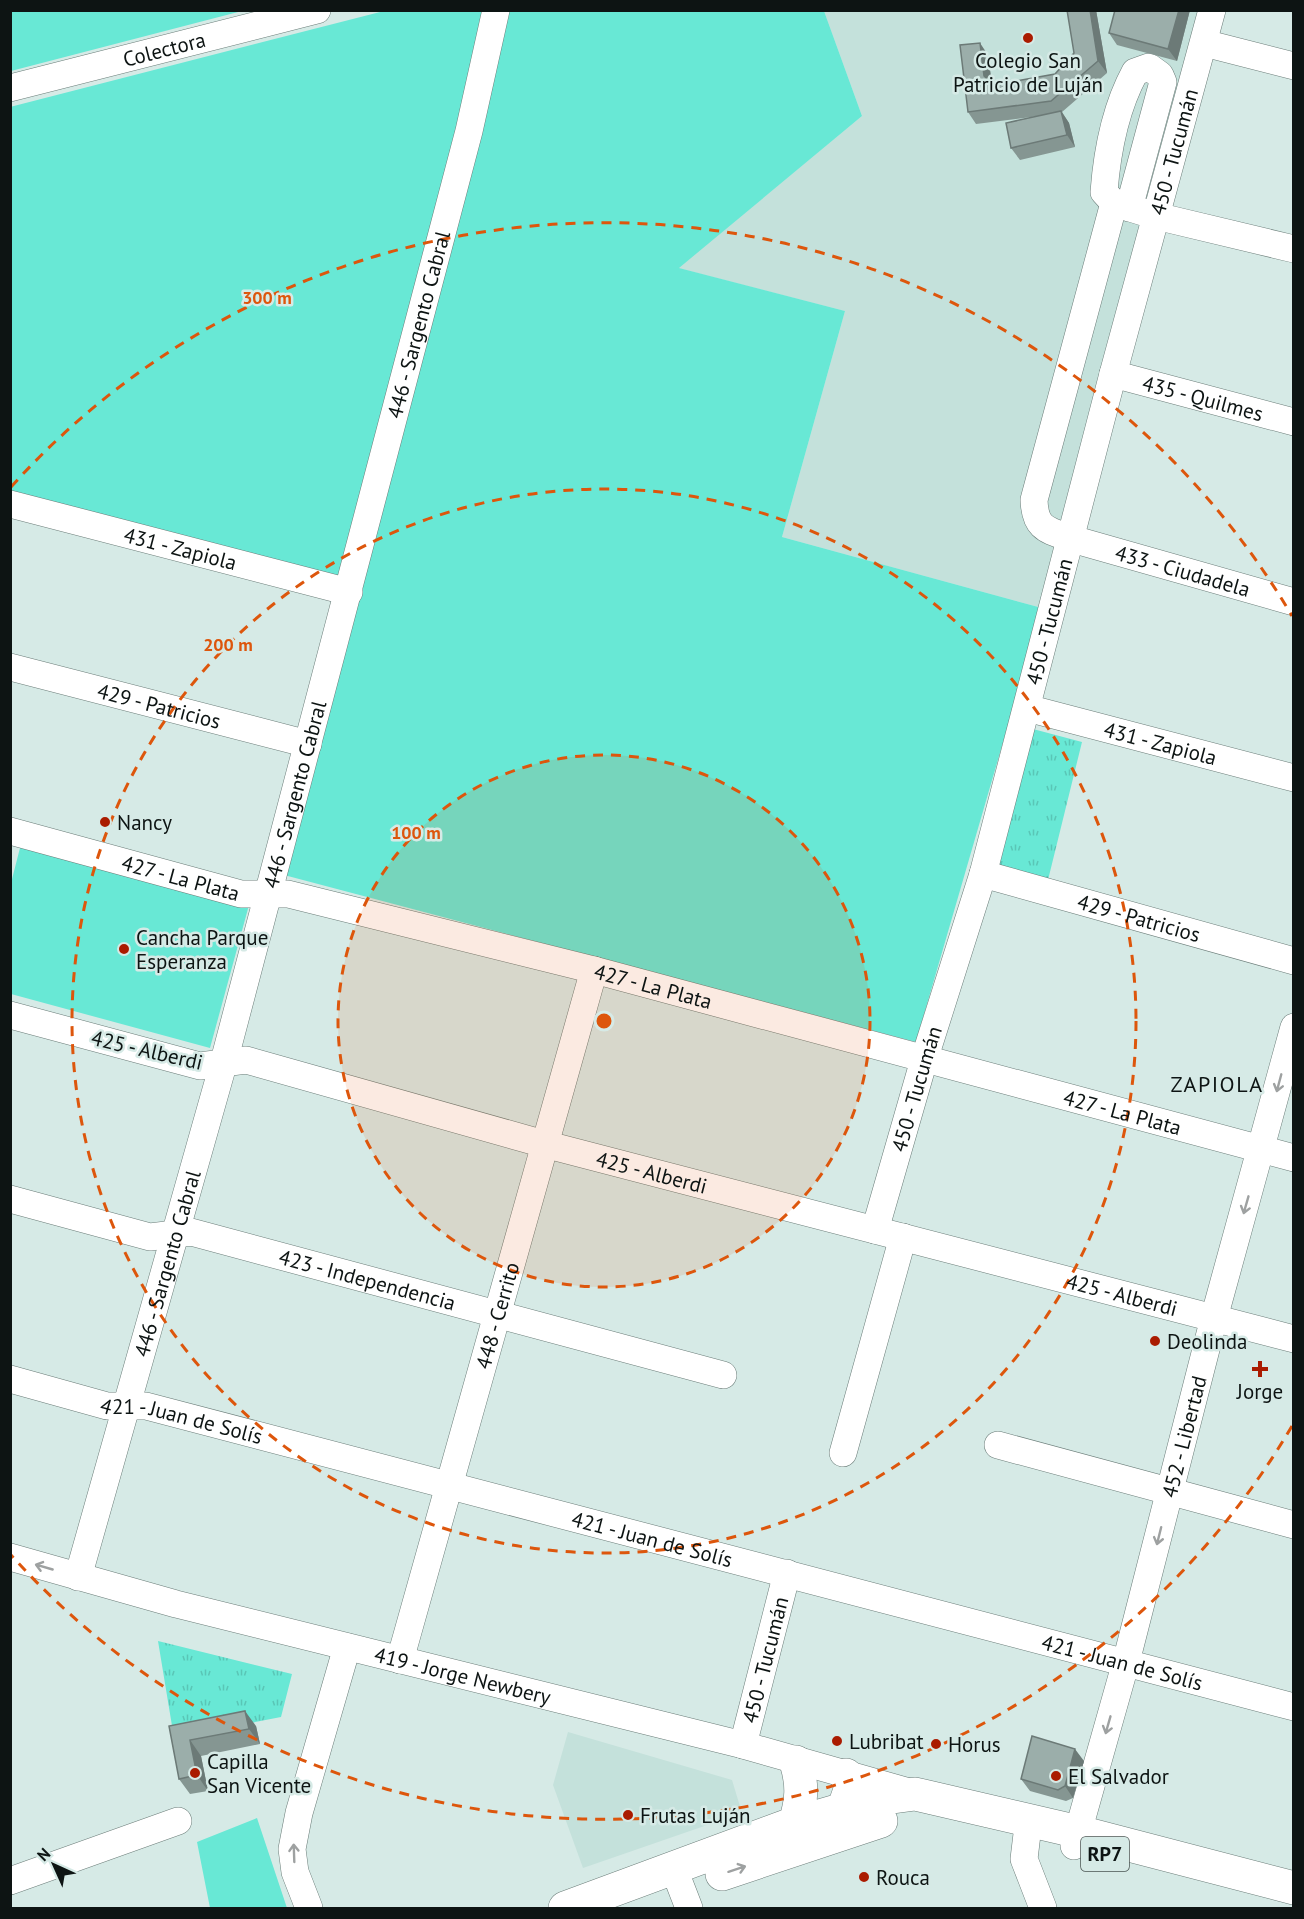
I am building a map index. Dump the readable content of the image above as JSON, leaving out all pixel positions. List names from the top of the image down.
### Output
{
  "streets": {
    "main road": ["RP7"],
    "street": [
      "Colectora",
      "450 - Tucumán",
      "446 - Sargento Cabral",
      "435 - Quilmes",
      "431 - Zapiola",
      "433 - Ciudadela",
      "429 - Patricios",
      "427 - La Plata",
      "425 - Alberdi",
      "423 - Independencia",
      "448 - Cerrito",
      "421 - Juan de Solís",
      "452 - Libertad",
      "419 - Jorge Newbery"
    ]
  },
  "crossings": [
    ["450 - Tucumán", "435 - Quilmes"],
    ["450 - Tucumán", "431 - Zapiola"],
    ["450 - Tucumán", "433 - Ciudadela"],
    ["450 - Tucumán", "429 - Patricios"],
    ["450 - Tucumán", "427 - La Plata"],
    ["450 - Tucumán", "425 - Alberdi"],
    ["450 - Tucumán", "421 - Juan de Solís"],
    ["450 - Tucumán", "419 - Jorge Newbery"],
    ["446 - Sargento Cabral", "431 - Zapiola"],
    ["446 - Sargento Cabral", "429 - Patricios"],
    ["446 - Sargento Cabral", "427 - La Plata"],
    ["446 - Sargento Cabral", "425 - Alberdi"],
    ["446 - Sargento Cabral", "423 - Independencia"],
    ["446 - Sargento Cabral", "421 - Juan de Solís"],
    ["446 - Sargento Cabral", "419 - Jorge Newbery"],
    ["427 - La Plata", "448 - Cerrito"],
    ["427 - La Plata", "452 - Libertad"],
    ["425 - Alberdi", "448 - Cerrito"],
    ["425 - Alberdi", "452 - Libertad"],
    ["423 - Independencia", "448 - Cerrito"],
    ["448 - Cerrito", "421 - Juan de Solís"],
    ["448 - Cerrito", "419 - Jorge Newbery"],
    ["421 - Juan de Solís", "452 - Libertad"],
    ["452 - Libertad", "RP7"],
    ["419 - Jorge Newbery", "RP7"]
  ],
  "one_way": ["452 - Libertad"],
  "districts": ["ZAPIOLA"],
  "places": {
    "other": [
      "Colegio San Patricio de Luján",
      "Nancy",
      "Cancha Parque Esperanza",
      "Deolinda",
      "Lubribat",
      "Horus",
      "Capilla San Vicente",
      "El Salvador",
      "Frutas Luján",
      "Rouca"
    ],
    "health": ["Jorge"]
  },
  "north": "top left",
  "rings": ["300 m", "200 m", "100 m"]
}
